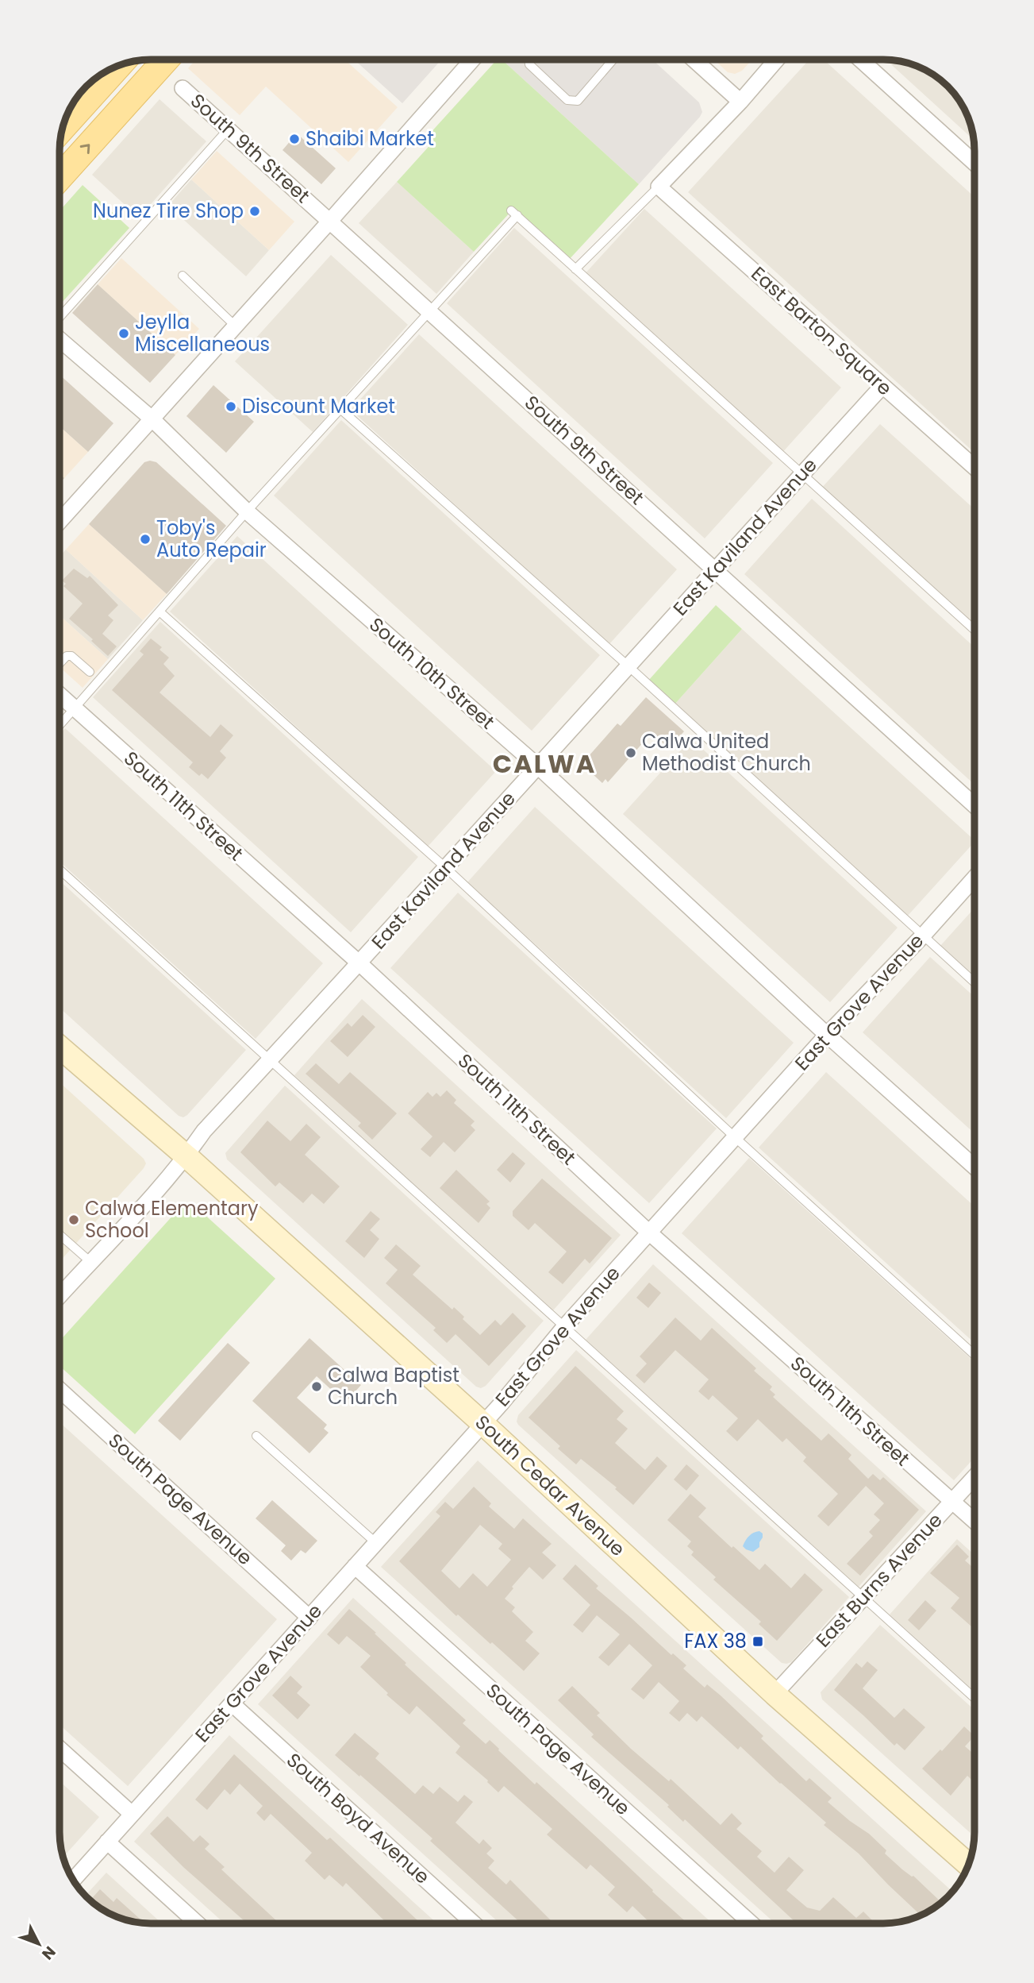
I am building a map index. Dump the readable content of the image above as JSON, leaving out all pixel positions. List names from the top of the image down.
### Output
{
  "streets": {
    "main road": ["South Cedar Avenue"],
    "street": [
      "South 9th Street",
      "East Barton Square",
      "East Kaviland Avenue",
      "South 10th Street",
      "South 11th Street",
      "East Grove Avenue",
      "South Page Avenue",
      "East Burns Avenue",
      "South Boyd Avenue"
    ]
  },
  "crossings": [
    ["South 9th Street", "East Kaviland Avenue"],
    ["East Barton Square", "East Kaviland Avenue"],
    ["East Kaviland Avenue", "South 10th Street"],
    ["East Kaviland Avenue", "South 11th Street"],
    ["East Kaviland Avenue", "South Cedar Avenue"],
    ["South 10th Street", "East Grove Avenue"],
    ["South 11th Street", "East Grove Avenue"],
    ["South 11th Street", "East Burns Avenue"],
    ["East Grove Avenue", "South Cedar Avenue"],
    ["East Grove Avenue", "South Page Avenue"],
    ["East Grove Avenue", "South Boyd Avenue"],
    ["South Cedar Avenue", "East Burns Avenue"]
  ],
  "districts": ["CALWA"],
  "places": {
    "other": [
      "Shaibi Market",
      "Nunez Tire Shop",
      "Jeylla Miscellaneous",
      "Discount Market",
      "Toby's Auto Repair",
      "Calwa United Methodist Church",
      "Calwa Elementary School",
      "Calwa Baptist Church"
    ],
    "transit": ["FAX 38"]
  },
  "north": "bottom right"
}
